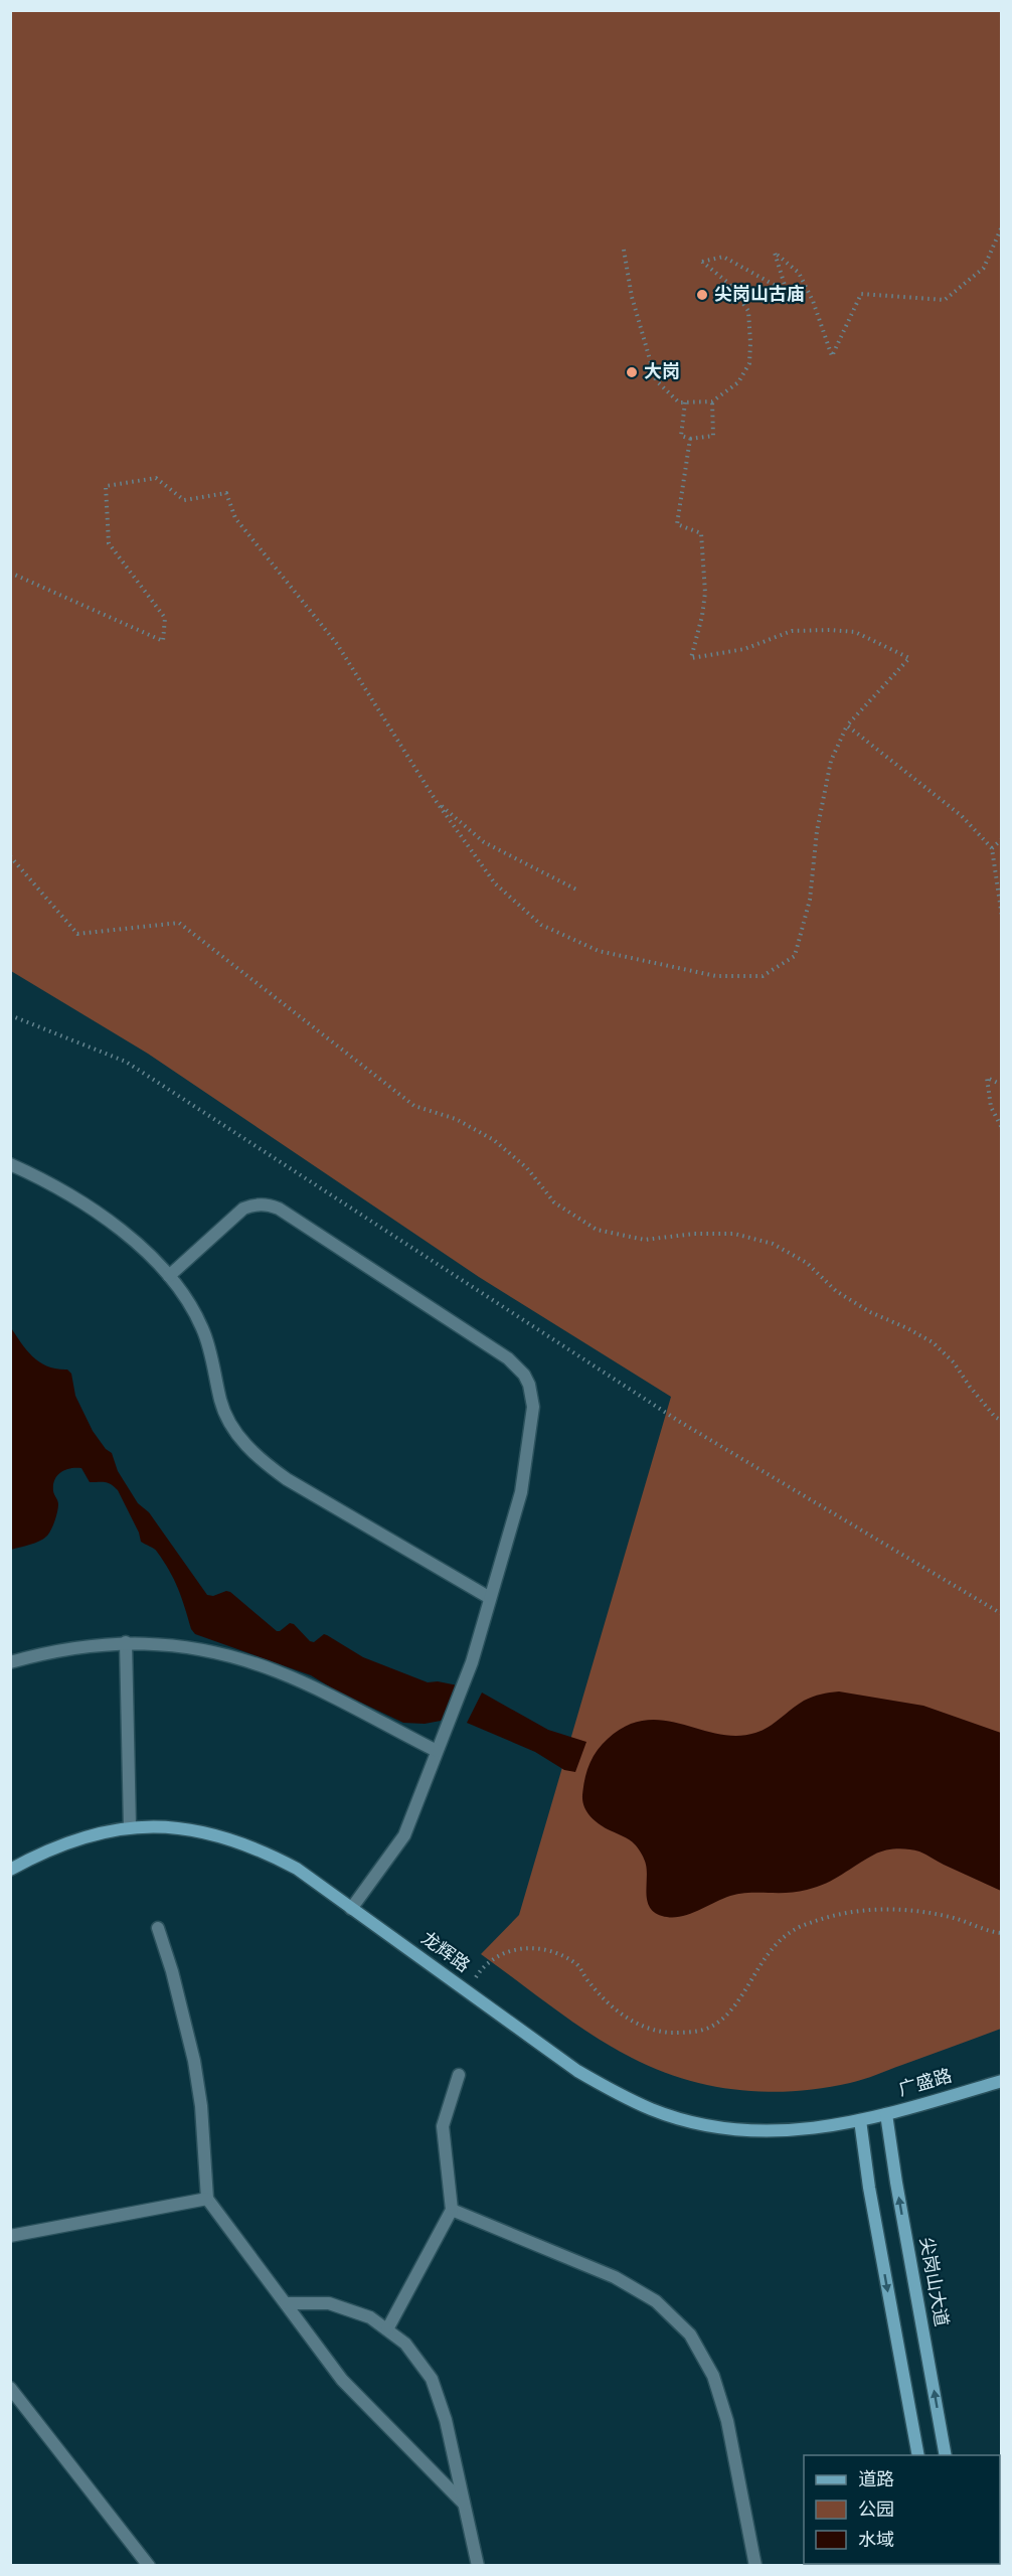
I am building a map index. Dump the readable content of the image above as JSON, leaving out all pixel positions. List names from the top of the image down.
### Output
{
  "streets": {
    "street": ["龙辉路", "广盛路", "尖岗山大道"]
  },
  "crossings": [
    ["龙辉路", "广盛路"],
    ["广盛路", "尖岗山大道"]
  ],
  "places": ["尖岗山古庙", "大岗"],
  "legend": ["道路", "公园", "水域"]
}
